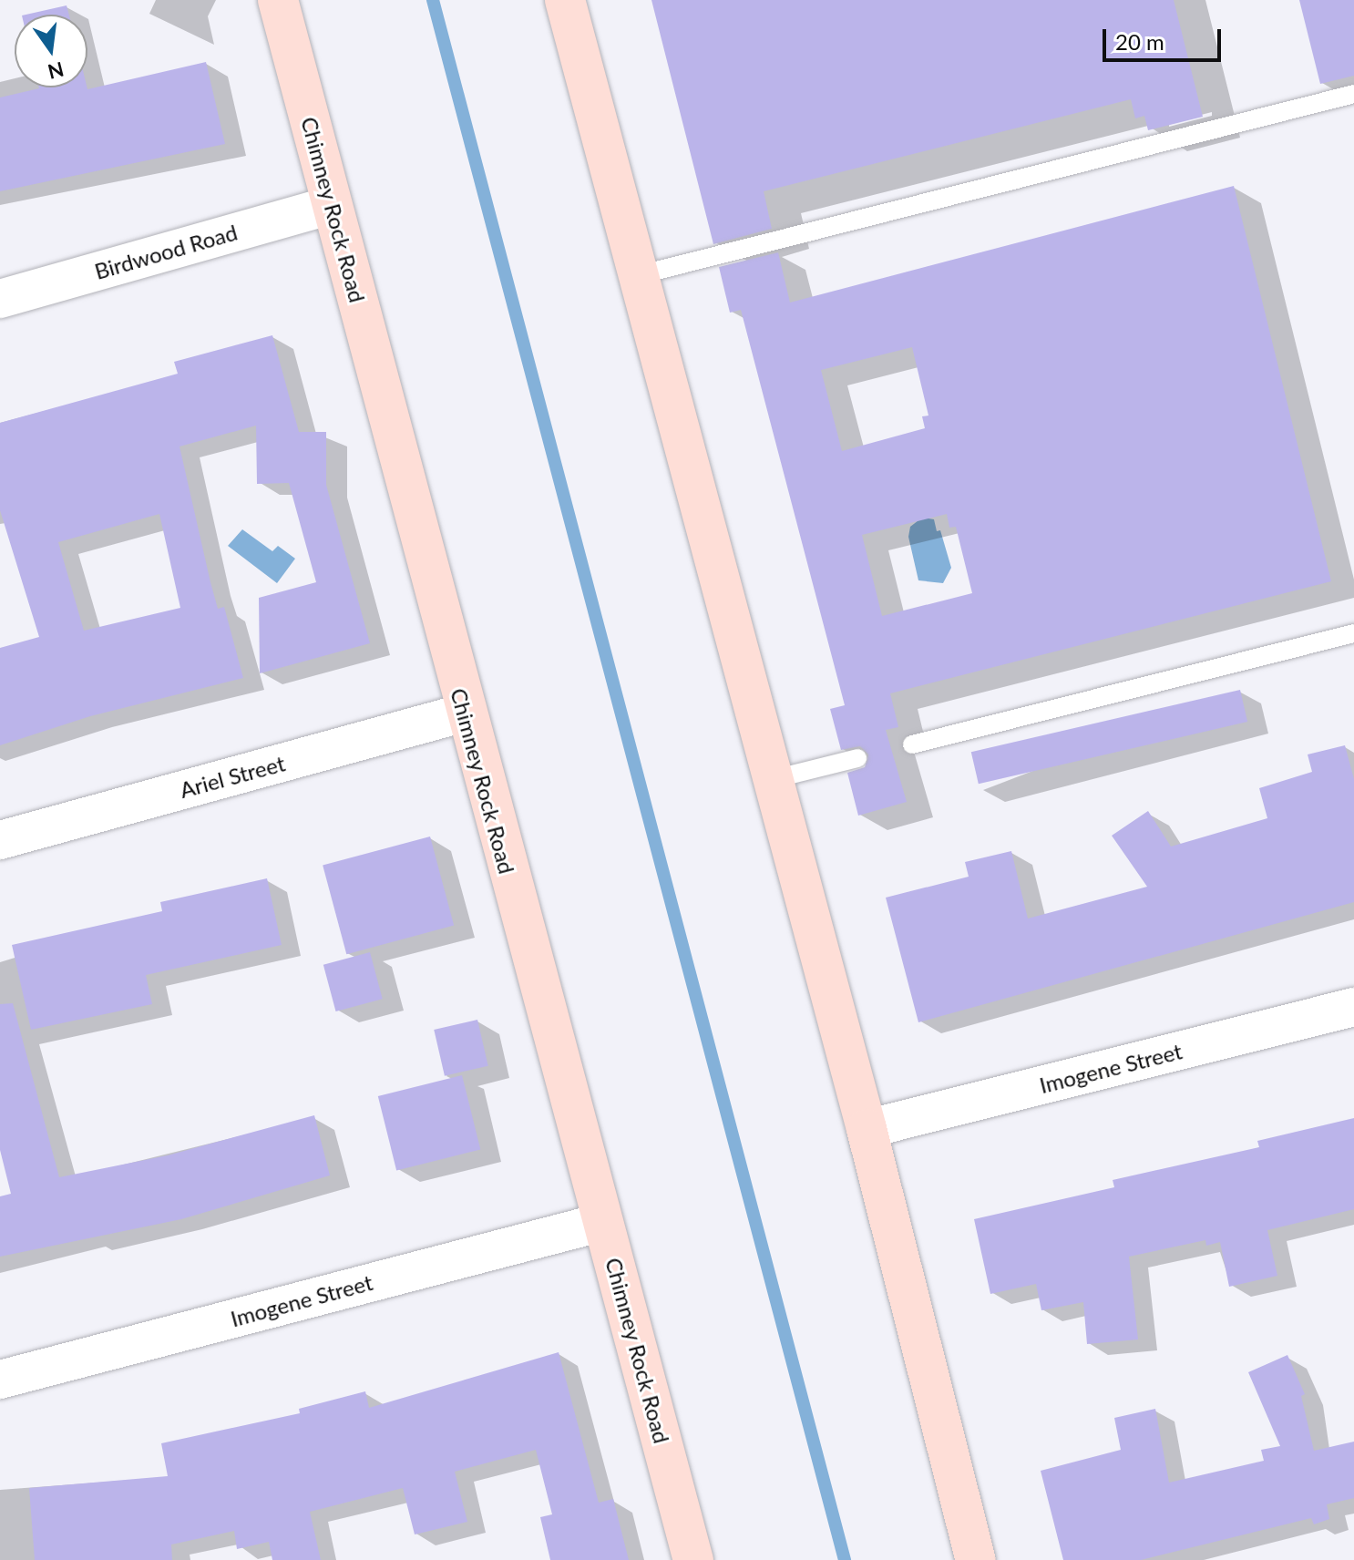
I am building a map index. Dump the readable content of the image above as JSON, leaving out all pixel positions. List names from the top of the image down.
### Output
{
  "streets": {
    "main road": ["Chimney Rock Road"],
    "street": ["Birdwood Road", "Ariel Street", "Imogene Street"]
  },
  "crossings": [
    ["Chimney Rock Road", "Birdwood Road"],
    ["Chimney Rock Road", "Ariel Street"],
    ["Chimney Rock Road", "Imogene Street"]
  ],
  "scale_bar": "20 m",
  "north": "bottom"
}
